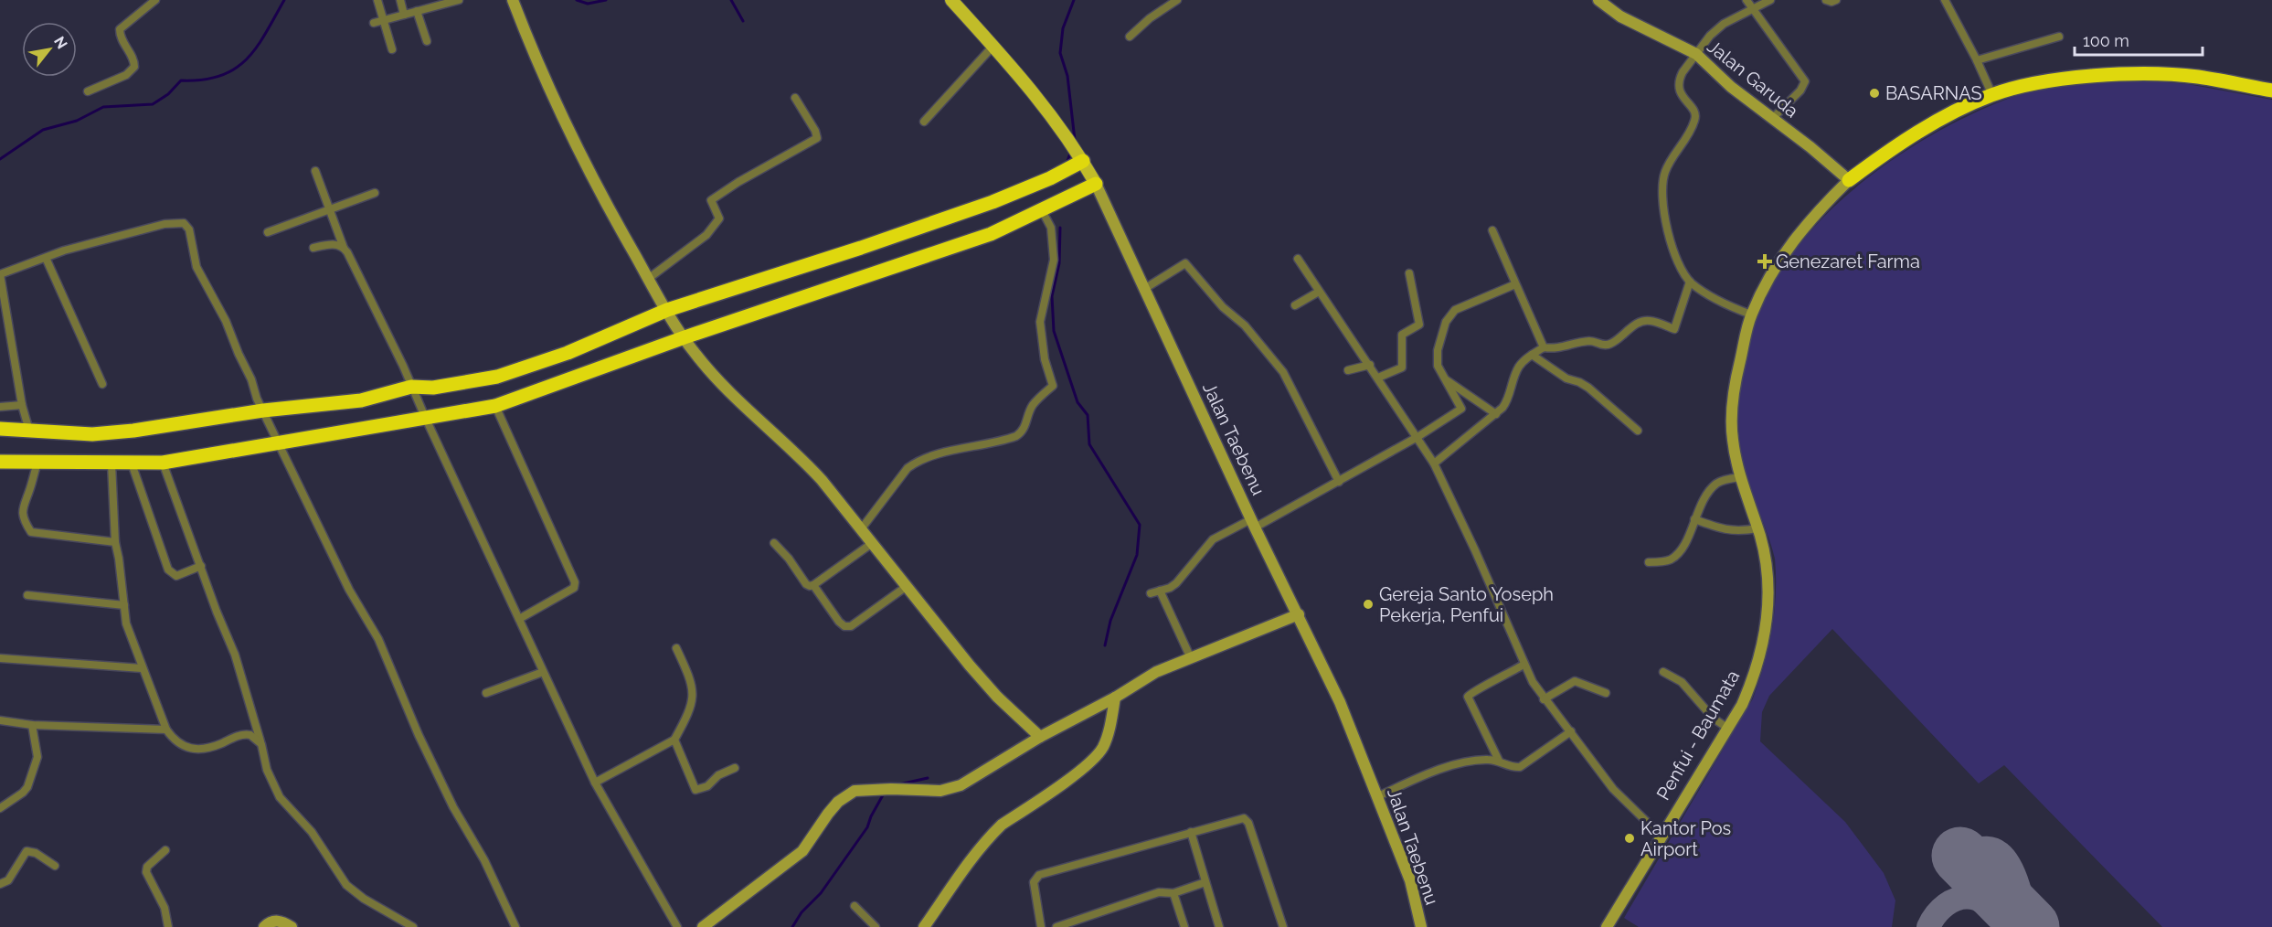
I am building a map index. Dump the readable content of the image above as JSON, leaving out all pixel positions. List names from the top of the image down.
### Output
{
  "streets": {
    "highway": ["Penfui - Baumata"],
    "main road": ["Jalan Taebenu"],
    "street": ["Jalan Garuda"]
  },
  "crossings": [
    ["Jalan Garuda", "Penfui - Baumata"]
  ],
  "places": {
    "other": ["BASARNAS", "Gereja Santo Yoseph Pekerja, Penfui", "Kantor Pos Airport"],
    "health": ["Genezaret Farma"]
  },
  "scale_bar": "100 m",
  "north": "top right"
}
